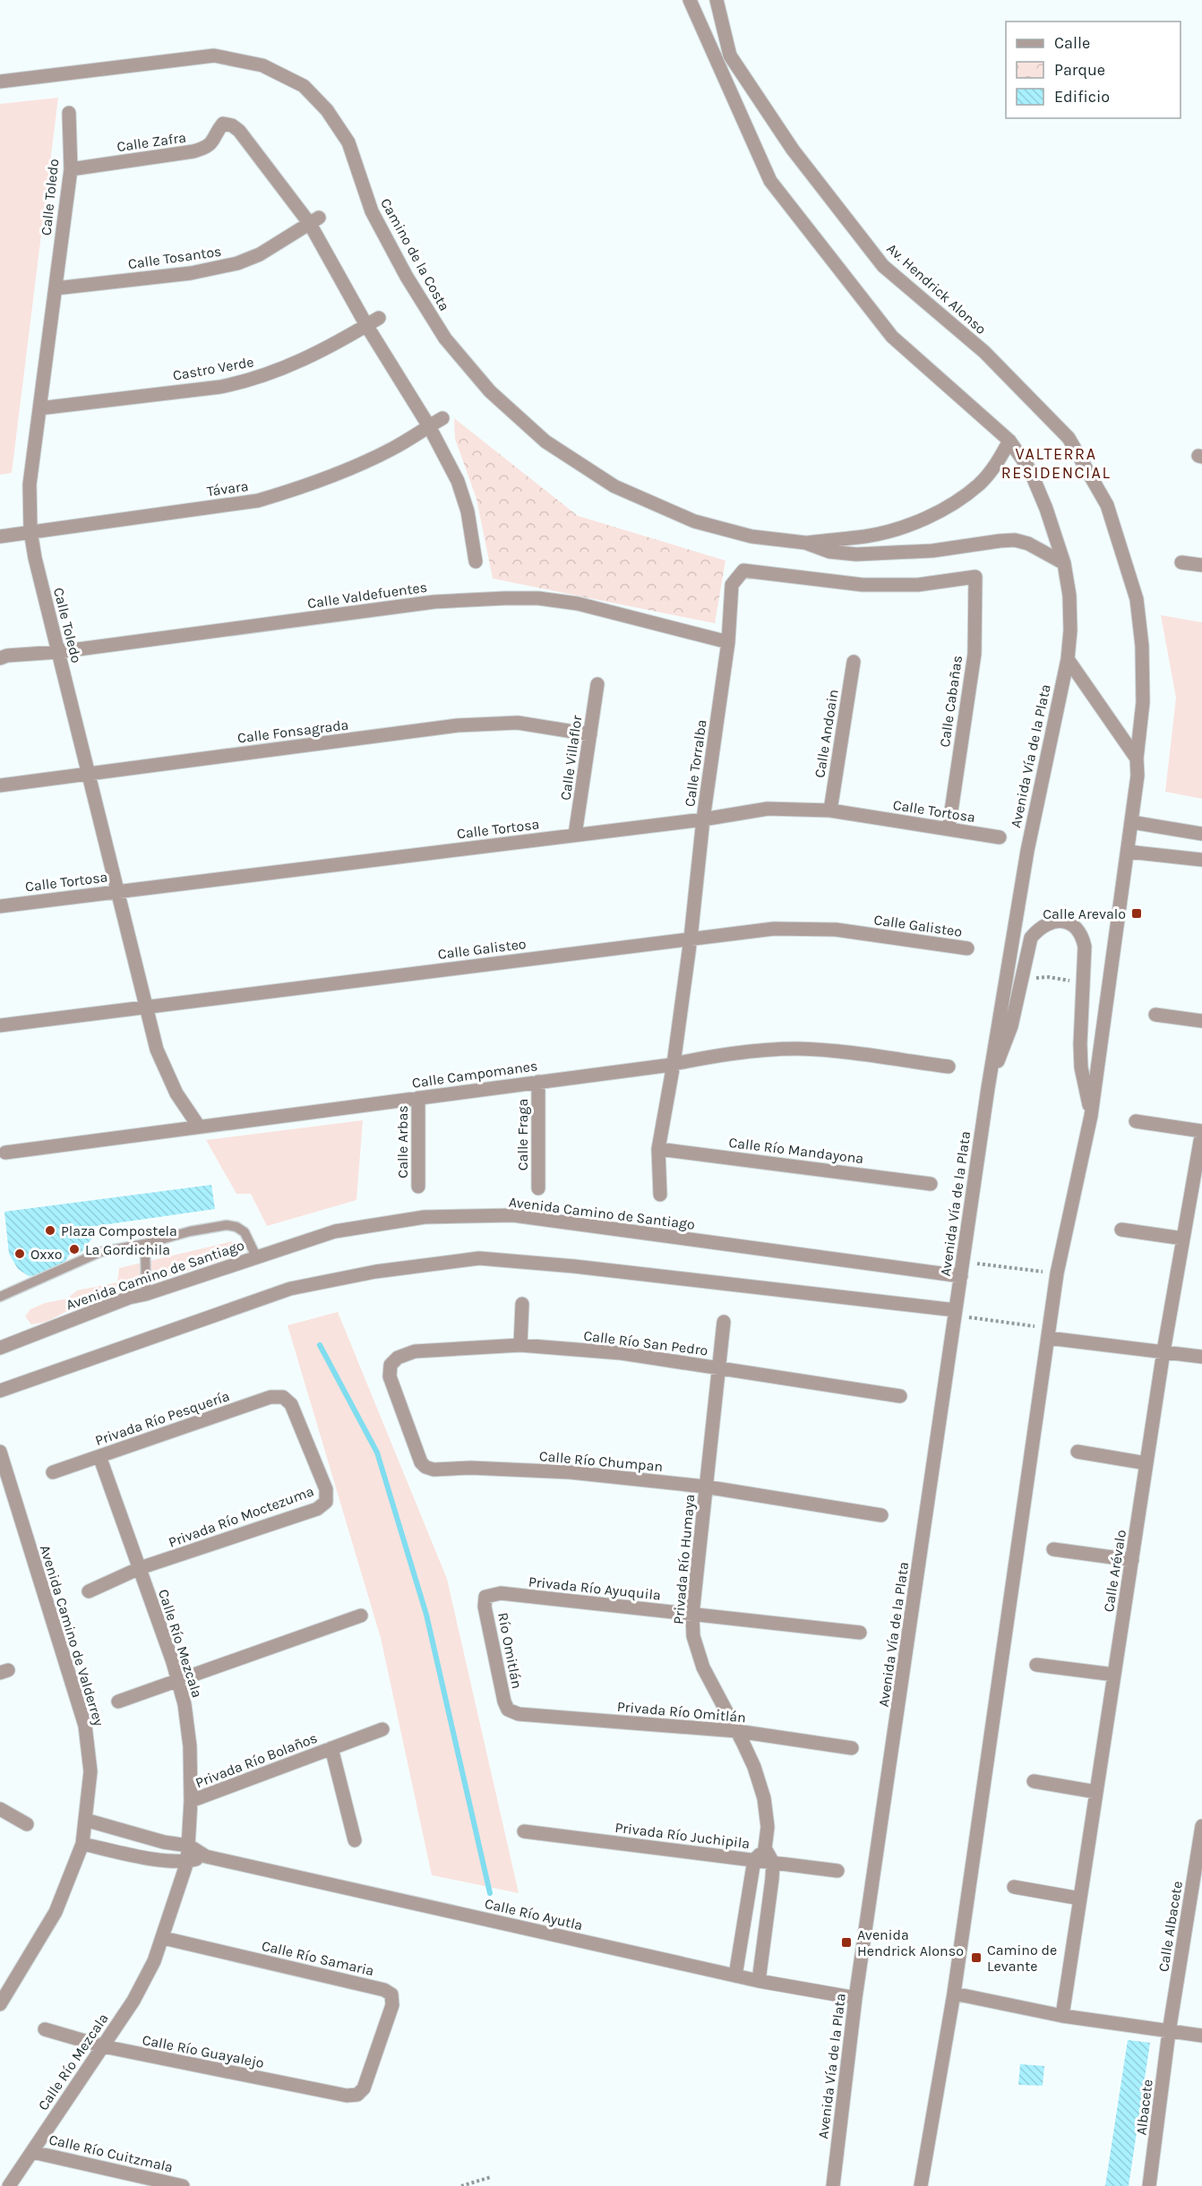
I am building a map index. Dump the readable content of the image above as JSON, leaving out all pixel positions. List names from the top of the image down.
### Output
{
  "streets": {
    "street": [
      "Calle Zafra",
      "Calle Toledo",
      "Camino de la Costa",
      "Calle Tosantos",
      "Av. Hendrick Alonso",
      "Castro Verde",
      "Távara",
      "Calle Valdefuentes",
      "Calle Cabañas",
      "Calle Fonsagrada",
      "Calle Andoain",
      "Avenida Vía de la Plata",
      "Calle Villaflor",
      "Calle Torralba",
      "Calle Tortosa",
      "Calle Galisteo",
      "Calle Campomanes",
      "Calle Fraga",
      "Calle Arbas",
      "Calle Río Mandayona",
      "Avenida Camino de Santiago",
      "Calle Río San Pedro",
      "Privada Río Pesquería",
      "Calle Río Chumpan",
      "Privada Río Moctezuma",
      "Privada Río Humaya",
      "Calle Arévalo",
      "Privada Río Ayuquila",
      "Avenida Camino de Valderrey",
      "Calle Río Mezcala",
      "Río Omitlán",
      "Privada Río Omitlán",
      "Privada Río Bolaños",
      "Privada Río Juchipila",
      "Calle Río Ayutla",
      "Calle Albacete",
      "Calle Río Samaria",
      "Calle Río Guayalejo",
      "Albacete",
      "Calle Río Cuitzmala"
    ]
  },
  "crossings": [
    ["Calle Zafra", "Calle Toledo"],
    ["Calle Zafra", "Calle Tosantos"],
    ["Calle Toledo", "Calle Tosantos"],
    ["Calle Toledo", "Castro Verde"],
    ["Calle Toledo", "Távara"],
    ["Calle Toledo", "Calle Valdefuentes"],
    ["Calle Toledo", "Calle Fonsagrada"],
    ["Calle Toledo", "Calle Tortosa"],
    ["Calle Toledo", "Calle Galisteo"],
    ["Calle Toledo", "Calle Campomanes"],
    ["Camino de la Costa", "Avenida Vía de la Plata"],
    ["Av. Hendrick Alonso", "Avenida Vía de la Plata"],
    ["Calle Valdefuentes", "Calle Torralba"],
    ["Calle Cabañas", "Calle Torralba"],
    ["Calle Cabañas", "Calle Tortosa"],
    ["Calle Fonsagrada", "Calle Villaflor"],
    ["Calle Andoain", "Calle Tortosa"],
    ["Avenida Vía de la Plata", "Avenida Camino de Santiago"],
    ["Avenida Vía de la Plata", "Calle Río Ayutla"],
    ["Calle Villaflor", "Calle Tortosa"],
    ["Calle Torralba", "Calle Tortosa"],
    ["Calle Torralba", "Calle Galisteo"],
    ["Calle Torralba", "Calle Campomanes"],
    ["Calle Torralba", "Calle Río Mandayona"],
    ["Calle Campomanes", "Calle Fraga"],
    ["Calle Campomanes", "Calle Arbas"],
    ["Calle Río San Pedro", "Calle Río Chumpan"],
    ["Calle Río San Pedro", "Privada Río Humaya"],
    ["Privada Río Pesquería", "Privada Río Moctezuma"],
    ["Privada Río Pesquería", "Calle Río Mezcala"],
    ["Calle Río Chumpan", "Privada Río Humaya"],
    ["Privada Río Moctezuma", "Calle Río Mezcala"],
    ["Privada Río Humaya", "Privada Río Ayuquila"],
    ["Privada Río Humaya", "Privada Río Omitlán"],
    ["Privada Río Ayuquila", "Río Omitlán"],
    ["Avenida Camino de Valderrey", "Calle Río Ayutla"],
    ["Calle Río Mezcala", "Privada Río Bolaños"],
    ["Calle Río Mezcala", "Calle Río Ayutla"],
    ["Calle Río Mezcala", "Calle Río Samaria"],
    ["Calle Río Mezcala", "Calle Río Guayalejo"],
    ["Calle Río Mezcala", "Calle Río Cuitzmala"],
    ["Río Omitlán", "Privada Río Omitlán"],
    ["Calle Albacete", "Albacete"],
    ["Calle Río Samaria", "Calle Río Guayalejo"]
  ],
  "districts": ["VALTERRA RESIDENCIAL"],
  "places": {
    "transit": ["Calle Arevalo", "Avenida Hendrick Alonso", "Camino de Levante"],
    "other": ["Plaza Compostela", "La Gordichila", "Oxxo"]
  },
  "legend": ["Calle", "Parque", "Edificio"]
}
